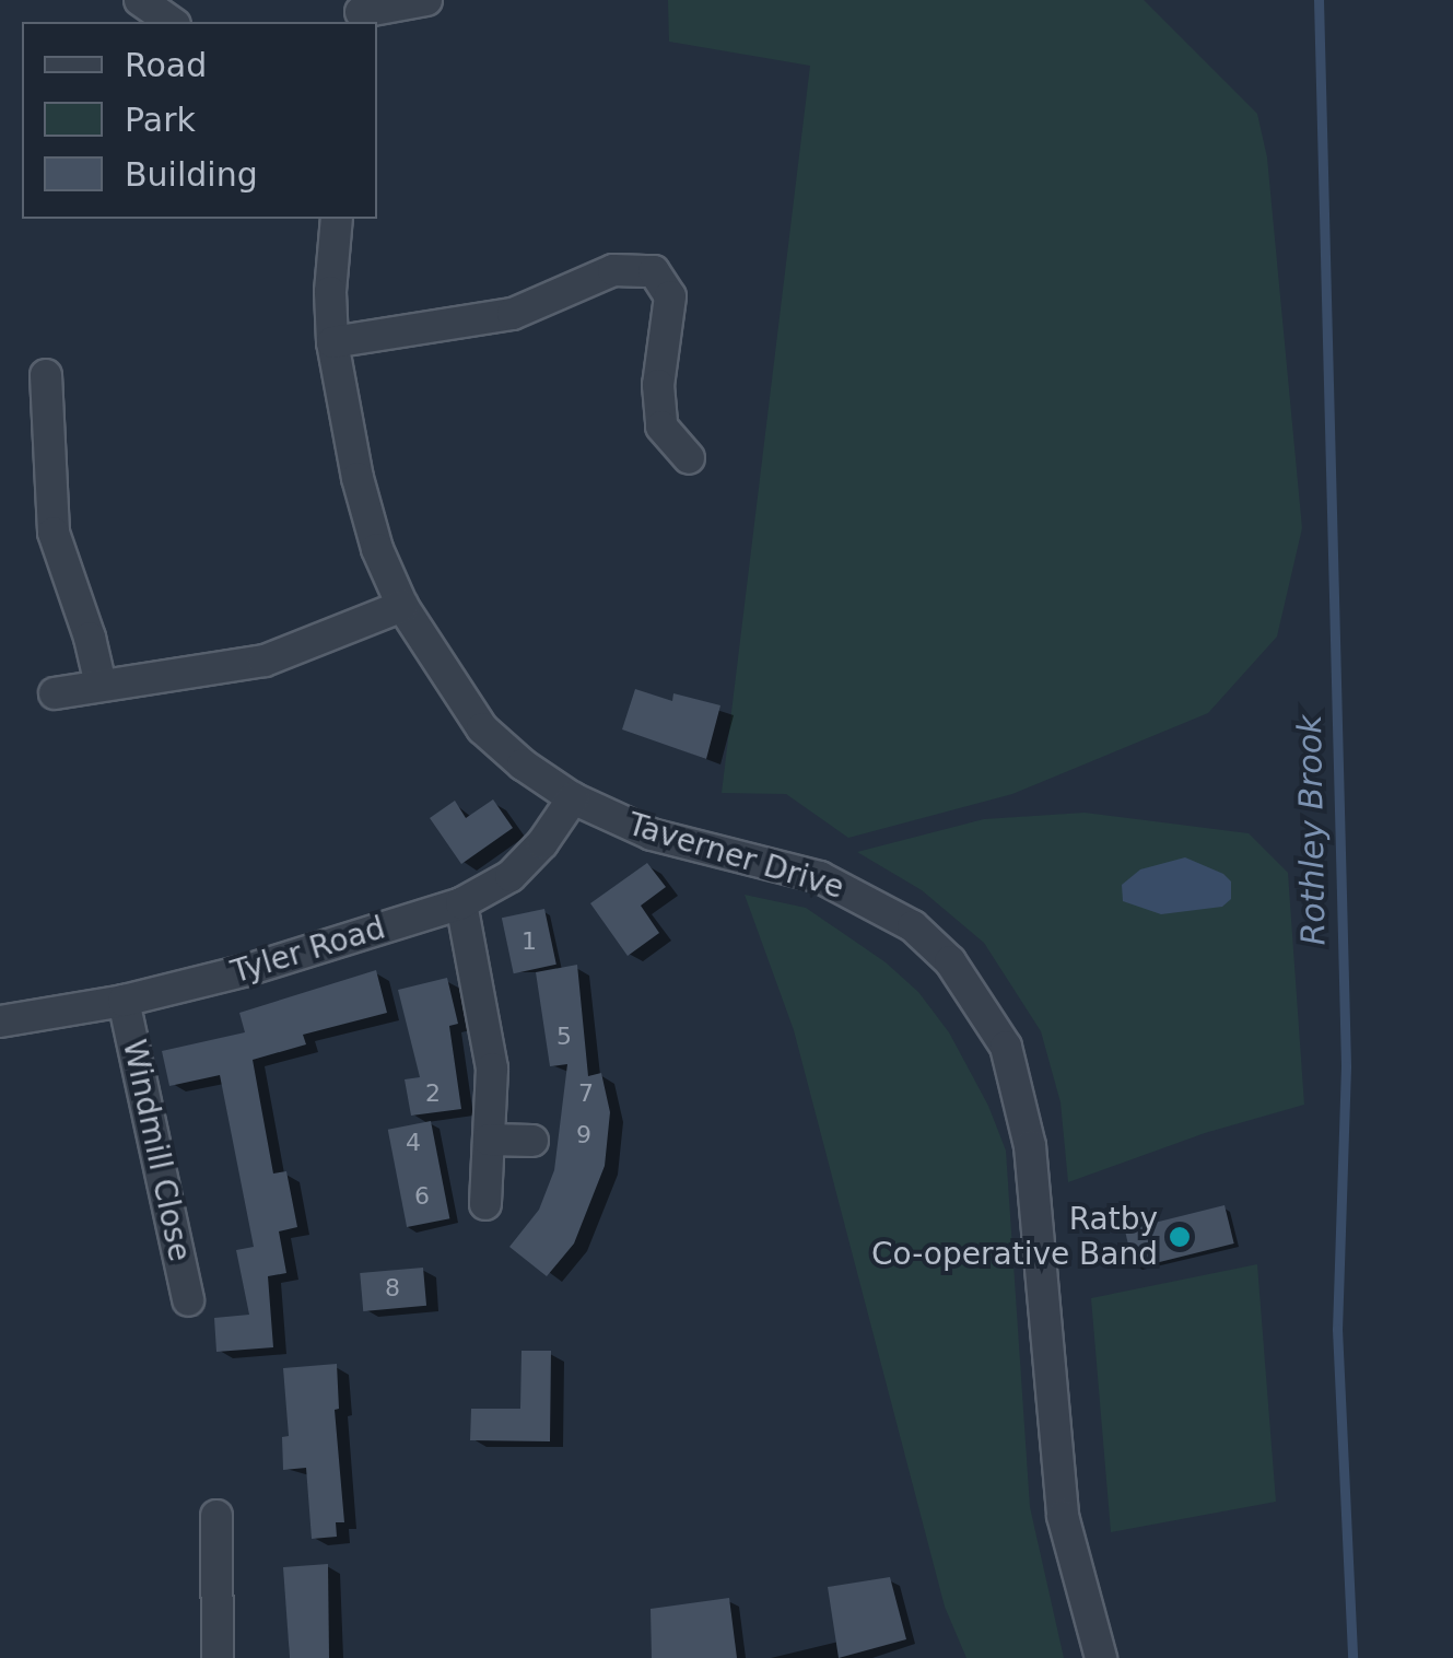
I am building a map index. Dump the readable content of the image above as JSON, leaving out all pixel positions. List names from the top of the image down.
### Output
{
  "streets": {
    "street": ["Taverner Drive", "Tyler Road", "Windmill Close"]
  },
  "crossings": [
    ["Taverner Drive", "Tyler Road"],
    ["Tyler Road", "Windmill Close"]
  ],
  "water": ["Rothley Brook"],
  "places": ["Ratby Co-operative Band"],
  "house_numbers": [
    "1",
    "5",
    "2",
    "7",
    "9",
    "4",
    "6",
    "8"
  ],
  "legend": ["Road", "Park", "Building"]
}
